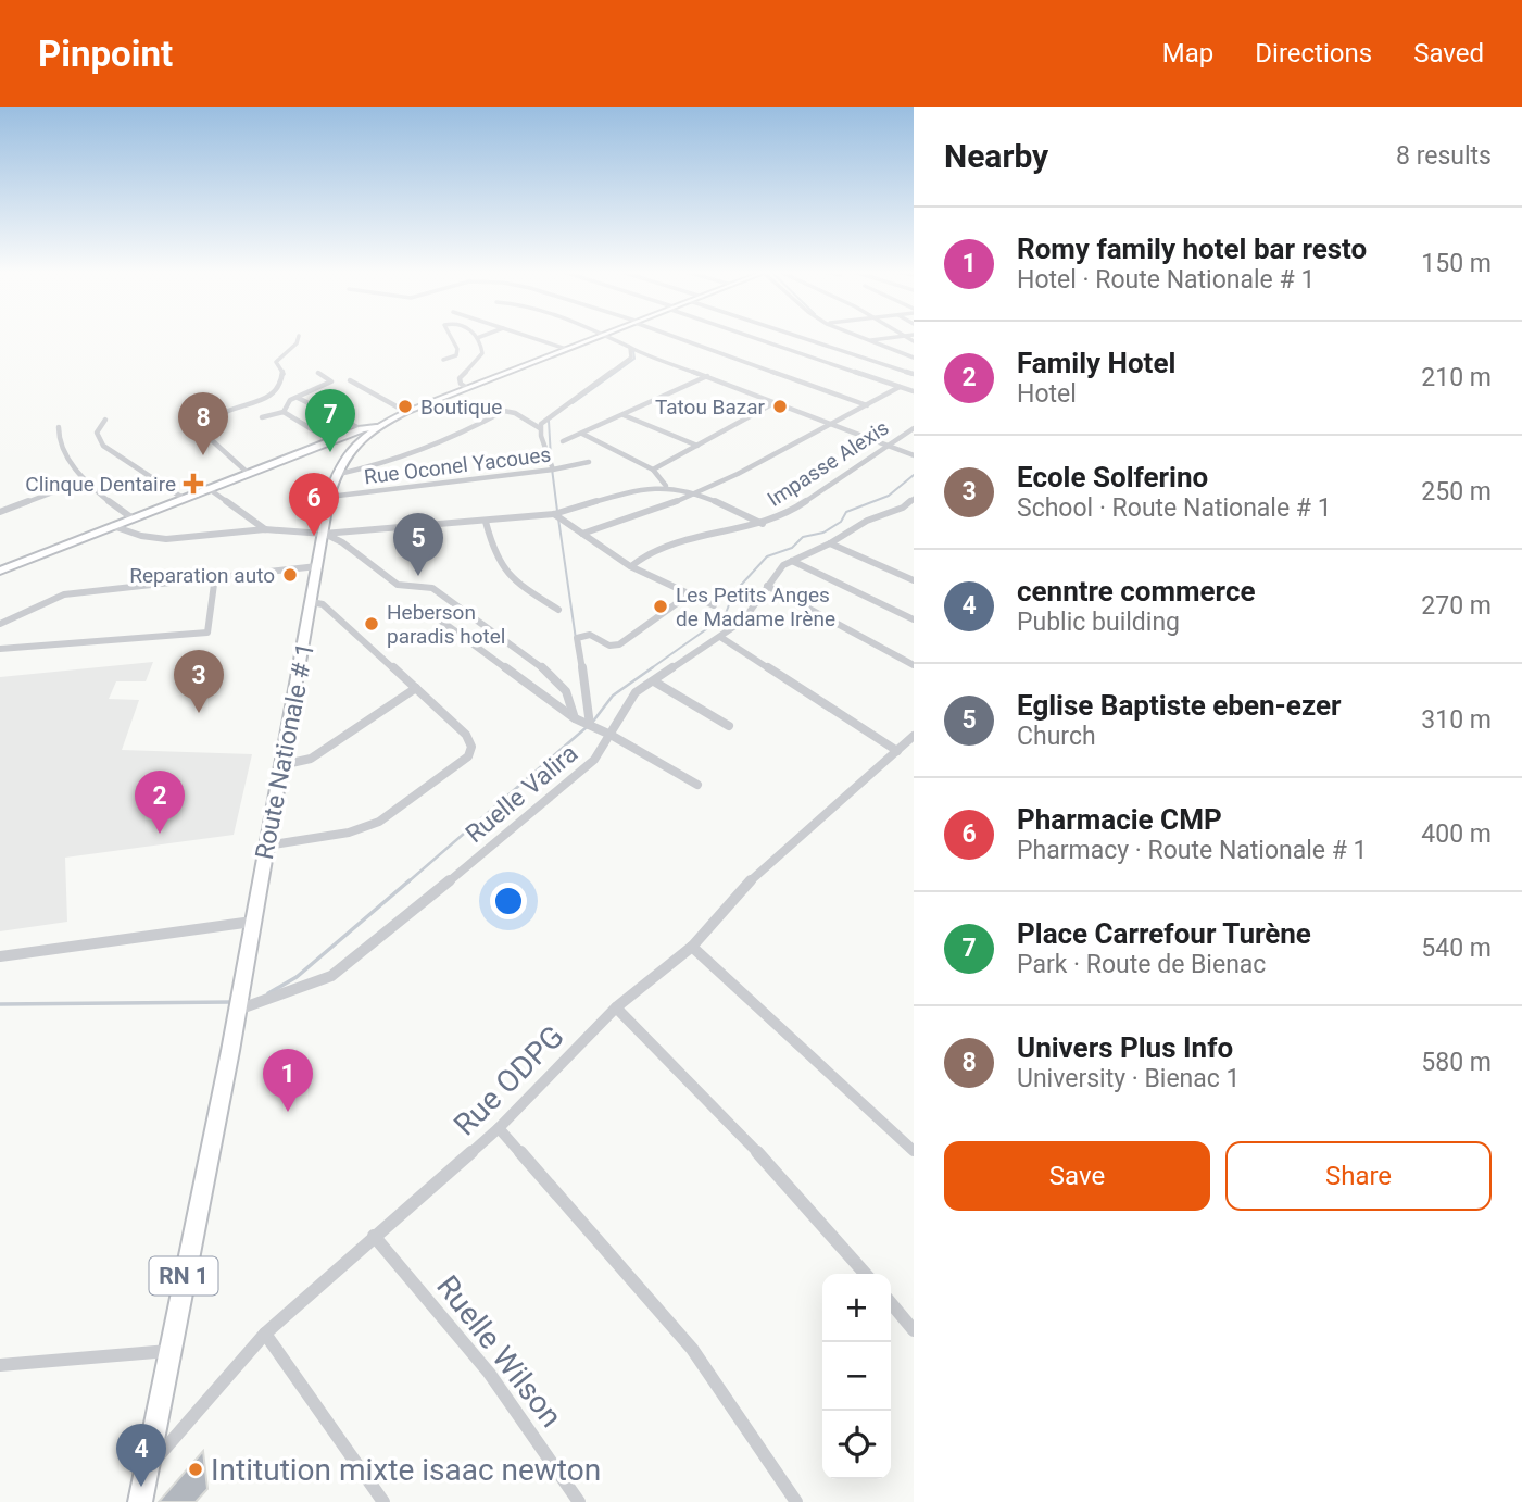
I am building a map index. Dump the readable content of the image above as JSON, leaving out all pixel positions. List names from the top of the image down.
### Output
{
  "streets": {
    "main road": ["Route Nationale # 1", "RN 1"],
    "street": [
      "Impasse Alexis",
      "Rue Oconel Yacoues",
      "Ruelle Valira",
      "Rue ODPG",
      "Ruelle Wilson"
    ]
  },
  "crossings": [
    ["Rue Oconel Yacoues", "Route Nationale # 1"],
    ["Route Nationale # 1", "Ruelle Valira"],
    ["Route Nationale # 1", "Rue ODPG"],
    ["Rue ODPG", "Ruelle Wilson"]
  ],
  "places": {
    "other": [
      "Boutique",
      "Tatou Bazar",
      "Reparation auto",
      "Les Petits Anges de Madame Irène",
      "Heberson paradis hotel",
      "Intitution mixte isaac newton"
    ],
    "health": ["Clinque Dentaire"]
  },
  "page": {
    "header": "Pinpoint",
    "nav": ["Map", "Directions", "Saved"],
    "heading": ["Nearby", "8 results"],
    "list": [
      {
        "mark": "1",
        "name": "Romy family hotel bar resto",
        "note": "Hotel · Route Nationale # 1",
        "value": "150 m"
      },
      {
        "mark": "2",
        "name": "Family Hotel",
        "note": "Hotel",
        "value": "210 m"
      },
      {
        "mark": "3",
        "name": "Ecole Solferino",
        "note": "School · Route Nationale # 1",
        "value": "250 m"
      },
      {
        "mark": "4",
        "name": "cenntre commerce",
        "note": "Public building",
        "value": "270 m"
      },
      {
        "mark": "5",
        "name": "Eglise Baptiste eben-ezer",
        "note": "Church",
        "value": "310 m"
      },
      {
        "mark": "6",
        "name": "Pharmacie CMP",
        "note": "Pharmacy · Route Nationale # 1",
        "value": "400 m"
      },
      {
        "mark": "7",
        "name": "Place Carrefour Turène",
        "note": "Park · Route de Bienac",
        "value": "540 m"
      },
      {
        "mark": "8",
        "name": "Univers Plus Info",
        "note": "University · Bienac 1",
        "value": "580 m"
      }
    ],
    "pins": [
      "7",
      "8",
      "6",
      "5",
      "3",
      "2",
      "1",
      "4"
    ],
    "buttons": ["Save", "Share"],
    "map_buttons": ["+", "−"]
  }
}
